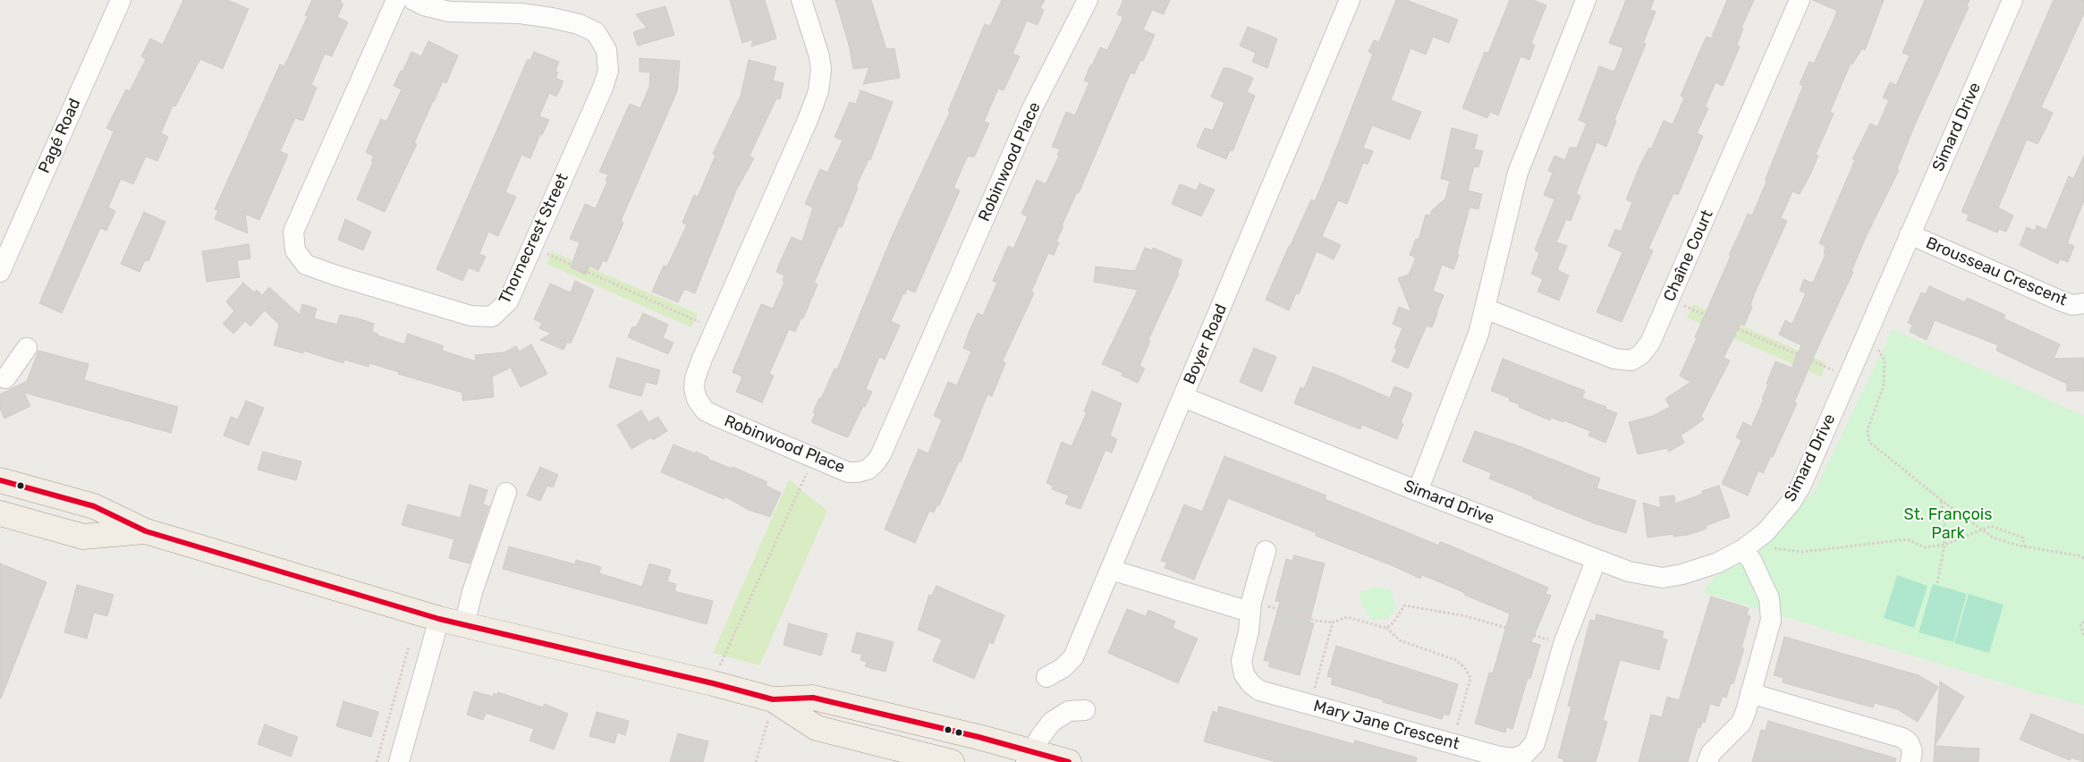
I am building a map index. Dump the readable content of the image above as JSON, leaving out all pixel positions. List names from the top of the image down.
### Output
{
  "streets": {
    "street": [
      "Simard Drive",
      "Pagé Road",
      "Robinwood Place",
      "Thornecrest Street",
      "Chaîne Court",
      "Brousseau Crescent",
      "Boyer Road",
      "Mary Jane Crescent"
    ]
  },
  "crossings": [
    ["Simard Drive", "Brousseau Crescent"],
    ["Simard Drive", "Boyer Road"],
    ["Simard Drive", "Mary Jane Crescent"]
  ],
  "parks": ["St. François Park"]
}
